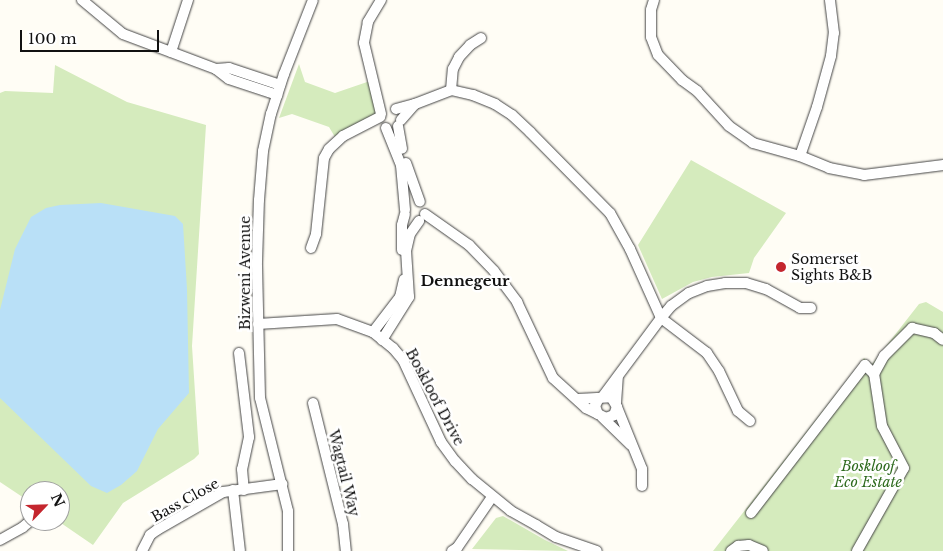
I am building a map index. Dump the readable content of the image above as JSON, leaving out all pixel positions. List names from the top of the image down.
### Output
{
  "streets": {
    "street": [
      "Bizweni Avenue",
      "Boskloof Drive",
      "Wagtail Way",
      "Bass Close"
    ]
  },
  "crossings": [
    ["Bizweni Avenue", "Boskloof Drive"],
    ["Bizweni Avenue", "Bass Close"]
  ],
  "districts": ["Dennegeur"],
  "parks": ["Boskloof Eco Estate"],
  "places": ["Somerset Sights B&B"],
  "scale_bar": "100 m",
  "north": "top right"
}
